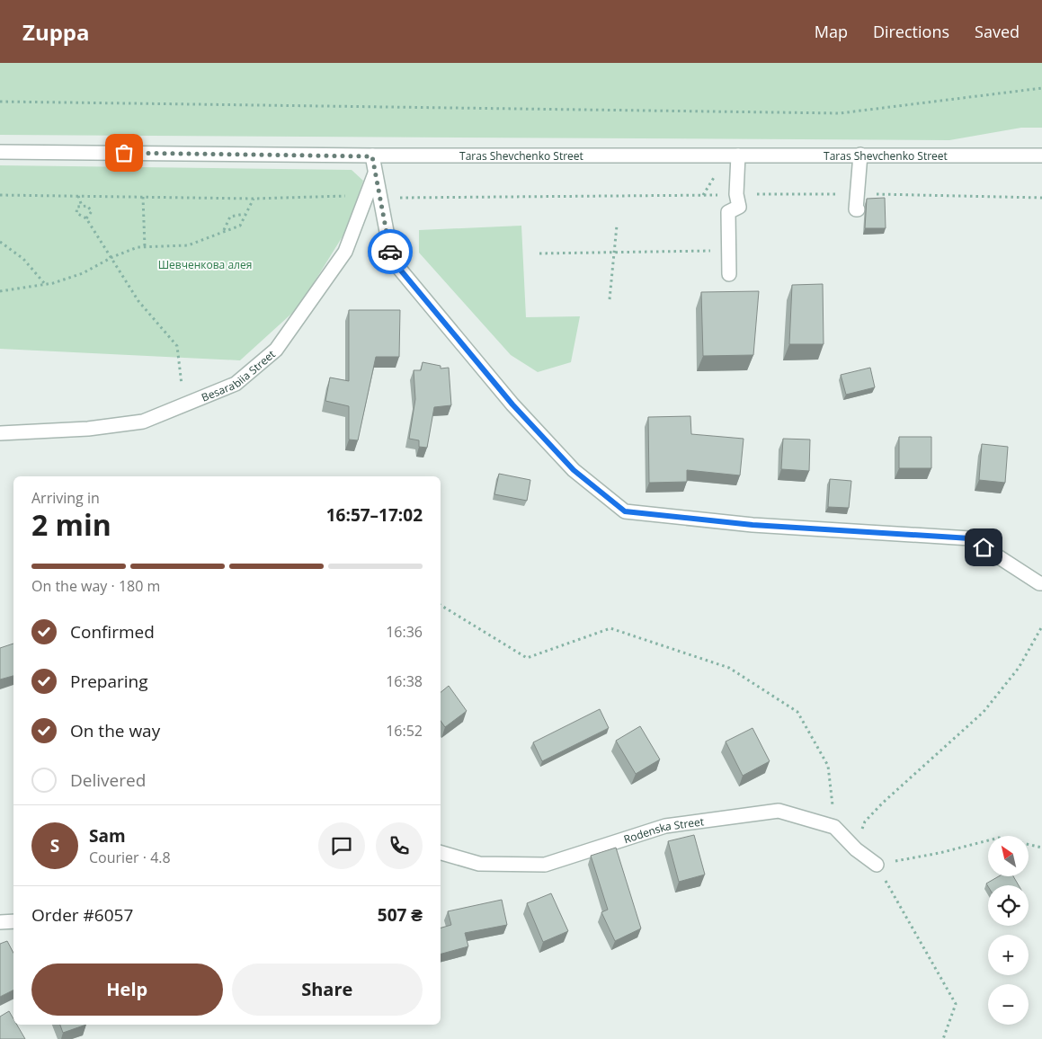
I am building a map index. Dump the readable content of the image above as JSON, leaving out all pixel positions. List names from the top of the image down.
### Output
{
  "streets": {
    "street": ["Taras Shevchenko Street", "Besarabiia Street", "Rodenska Street"]
  },
  "parks": ["Шевченкова алея"],
  "north": "top left",
  "page": {
    "header": "Zuppa",
    "nav": ["Map", "Directions", "Saved"],
    "heading": ["2 min", "Arriving in", "16:57–17:02"],
    "panel": [
      "Sam",
      "Courier · 4.8",
      "Order #6057",
      "507 ₴"
    ],
    "bar": "On the way · 180 m",
    "list": [
      ["Confirmed", "16:36"],
      ["Preparing", "16:38"],
      ["On the way", "16:52"],
      "Delivered"
    ],
    "round": "S",
    "map_buttons": ["+", "−"],
    "buttons": ["Help", "Share"]
  }
}
